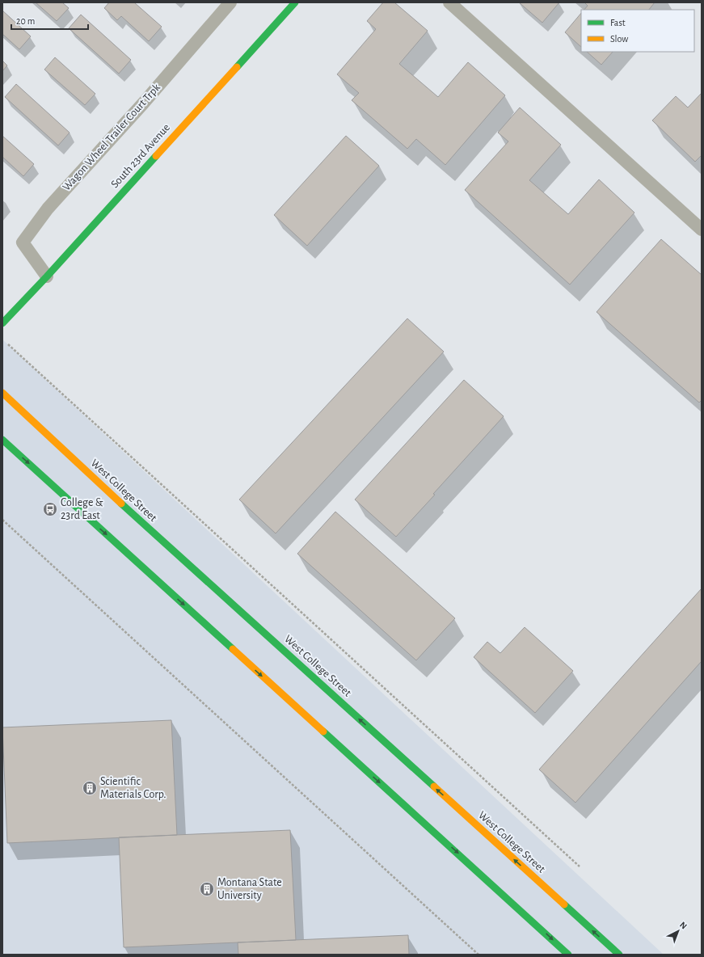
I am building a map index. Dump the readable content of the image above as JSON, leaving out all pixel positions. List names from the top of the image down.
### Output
{
  "streets": {
    "main road": ["South 23rd Avenue", "West College Street"],
    "lane": ["Wagon Wheel Trailer Court Trpk"]
  },
  "crossings": [
    ["Wagon Wheel Trailer Court Trpk", "South 23rd Avenue"]
  ],
  "places": {
    "bus stop": ["College & 23rd East"],
    "building": ["Scientific Materials Corp.", "Montana State University"]
  },
  "legend": ["Fast", "Slow"],
  "scale_bar": "20 m",
  "north": "top right"
}
